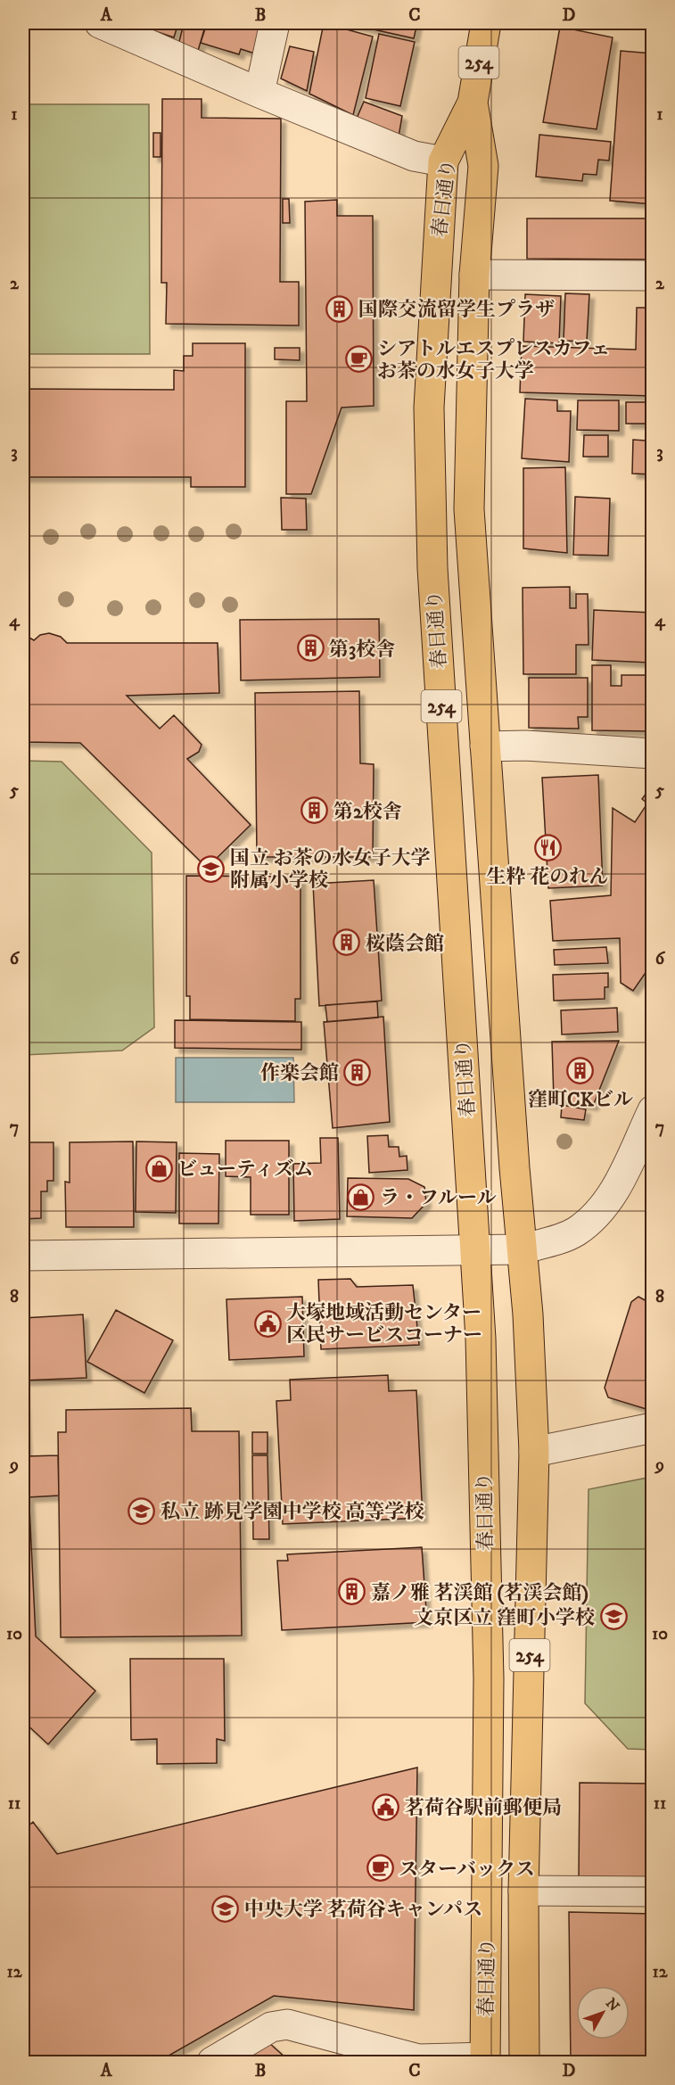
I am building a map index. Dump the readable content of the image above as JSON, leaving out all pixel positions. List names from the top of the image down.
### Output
{
  "streets": {
    "highway": ["254", "春日通り"]
  },
  "places": {
    "building": [
      "国際交流留学生プラザ",
      "第3校舎",
      "第2校舎",
      "桜蔭会館",
      "窪町CKビル",
      "作楽会館",
      "嘉ノ雅 茗渓館 (茗渓会館)"
    ],
    "cafe": ["シアトルエスプレスカフェ お茶の水女子大学", "スターバックス"],
    "restaurant": ["生粋 花のれん"],
    "school or university": [
      "国立 お茶の水女子大学 附属小学校",
      "私立 跡見学園中学校 高等学校",
      "文京区立 窪町小学校",
      "中央大学 茗荷谷キャンパス"
    ],
    "shop": ["ビューティズム", "ラ・フルール"],
    "public building": ["大塚地域活動センター 区民サービスコーナー", "茗荷谷駅前郵便局"]
  },
  "north": "top right",
  "grid": {
    "columns": [
      "A",
      "B",
      "C",
      "D"
    ],
    "rows": [
      "1",
      "2",
      "3",
      "4",
      "5",
      "6",
      "7",
      "8",
      "9",
      "10",
      "11",
      "12"
    ]
  }
}
